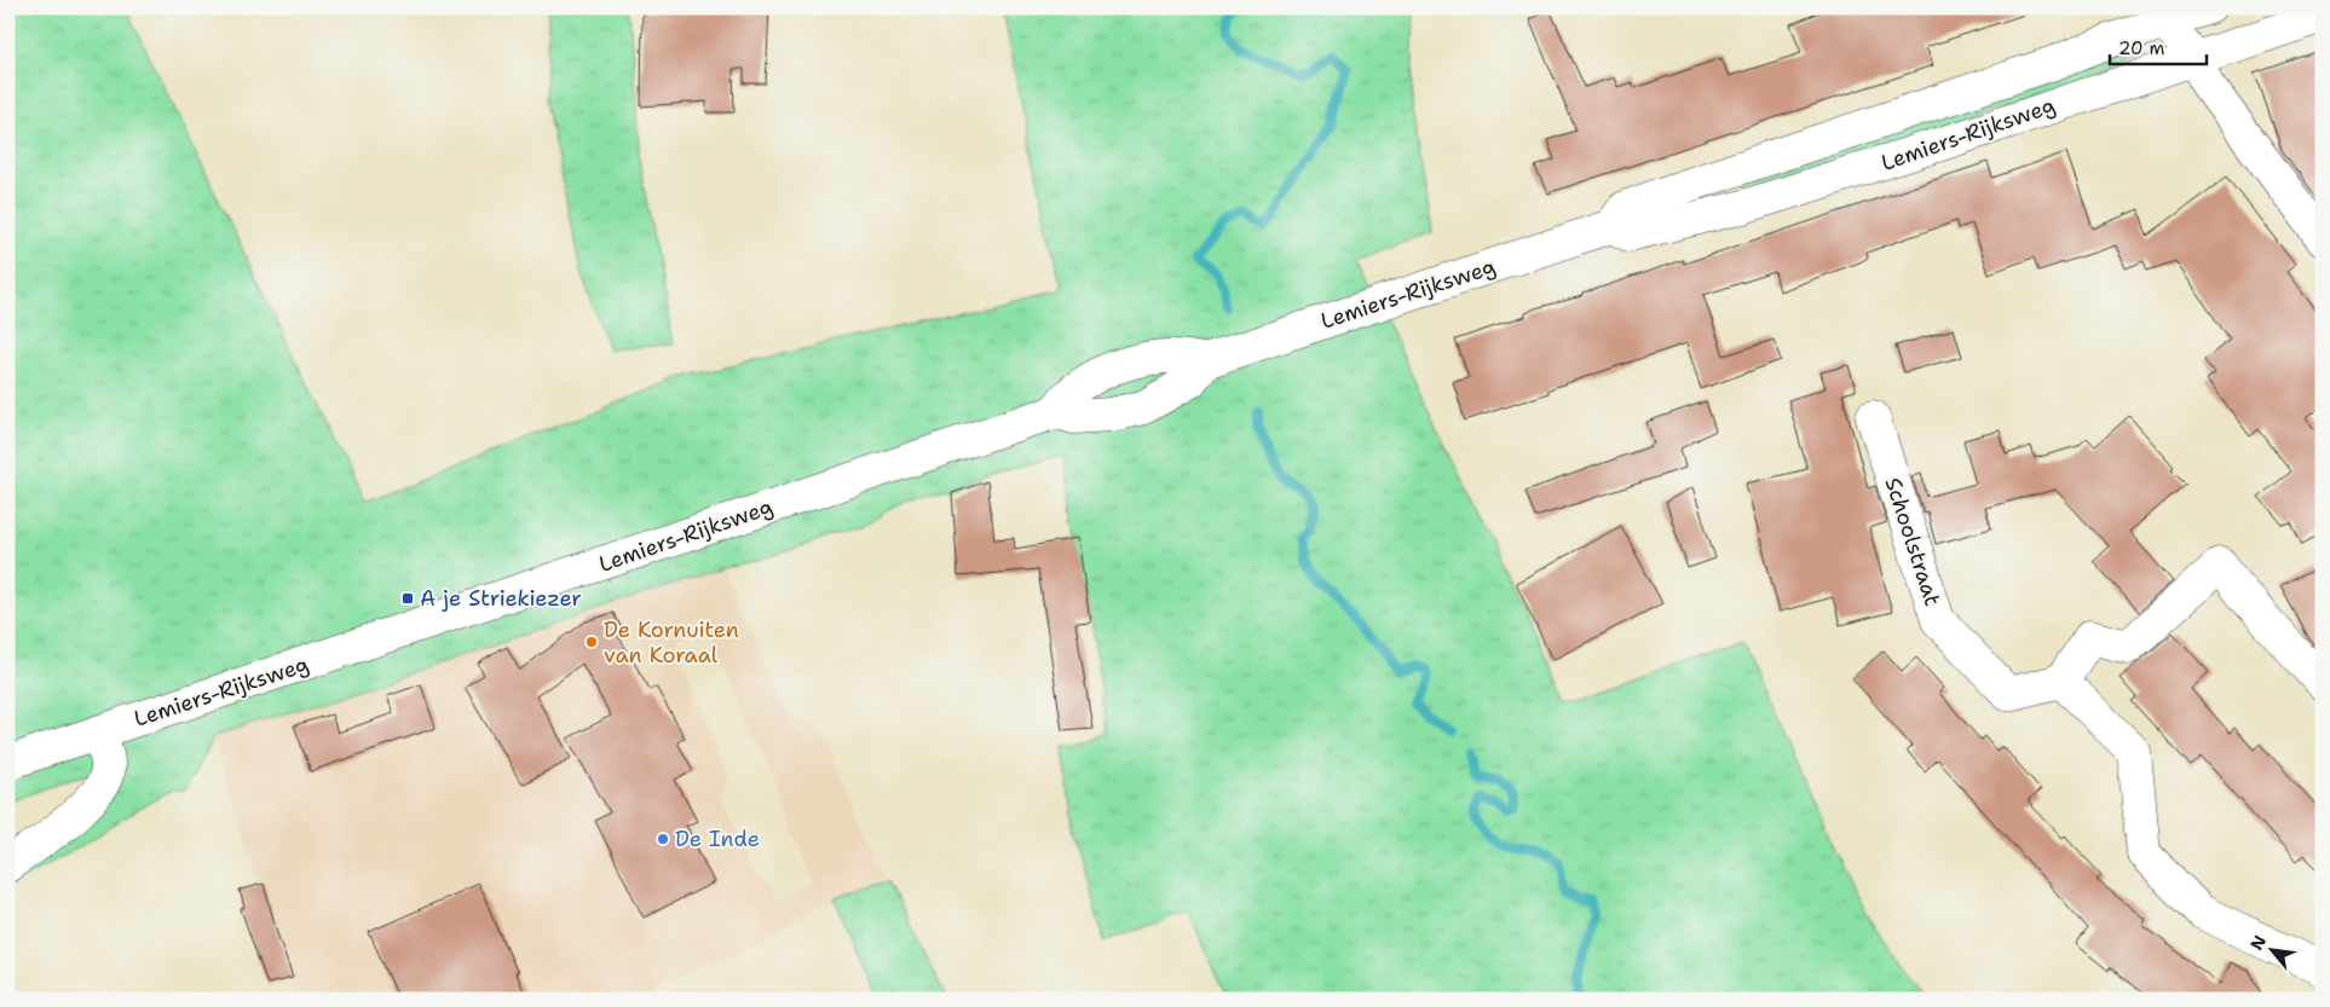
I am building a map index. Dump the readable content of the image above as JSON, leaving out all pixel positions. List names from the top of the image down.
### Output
{
  "streets": {
    "main road": ["Lemiers-Rijksweg", "Schoolstraat"]
  },
  "places": {
    "transit": ["A je Striekiezer"],
    "other": ["De Kornuiten van Koraal", "De Inde"]
  },
  "scale_bar": "20 m",
  "north": "top left"
}
